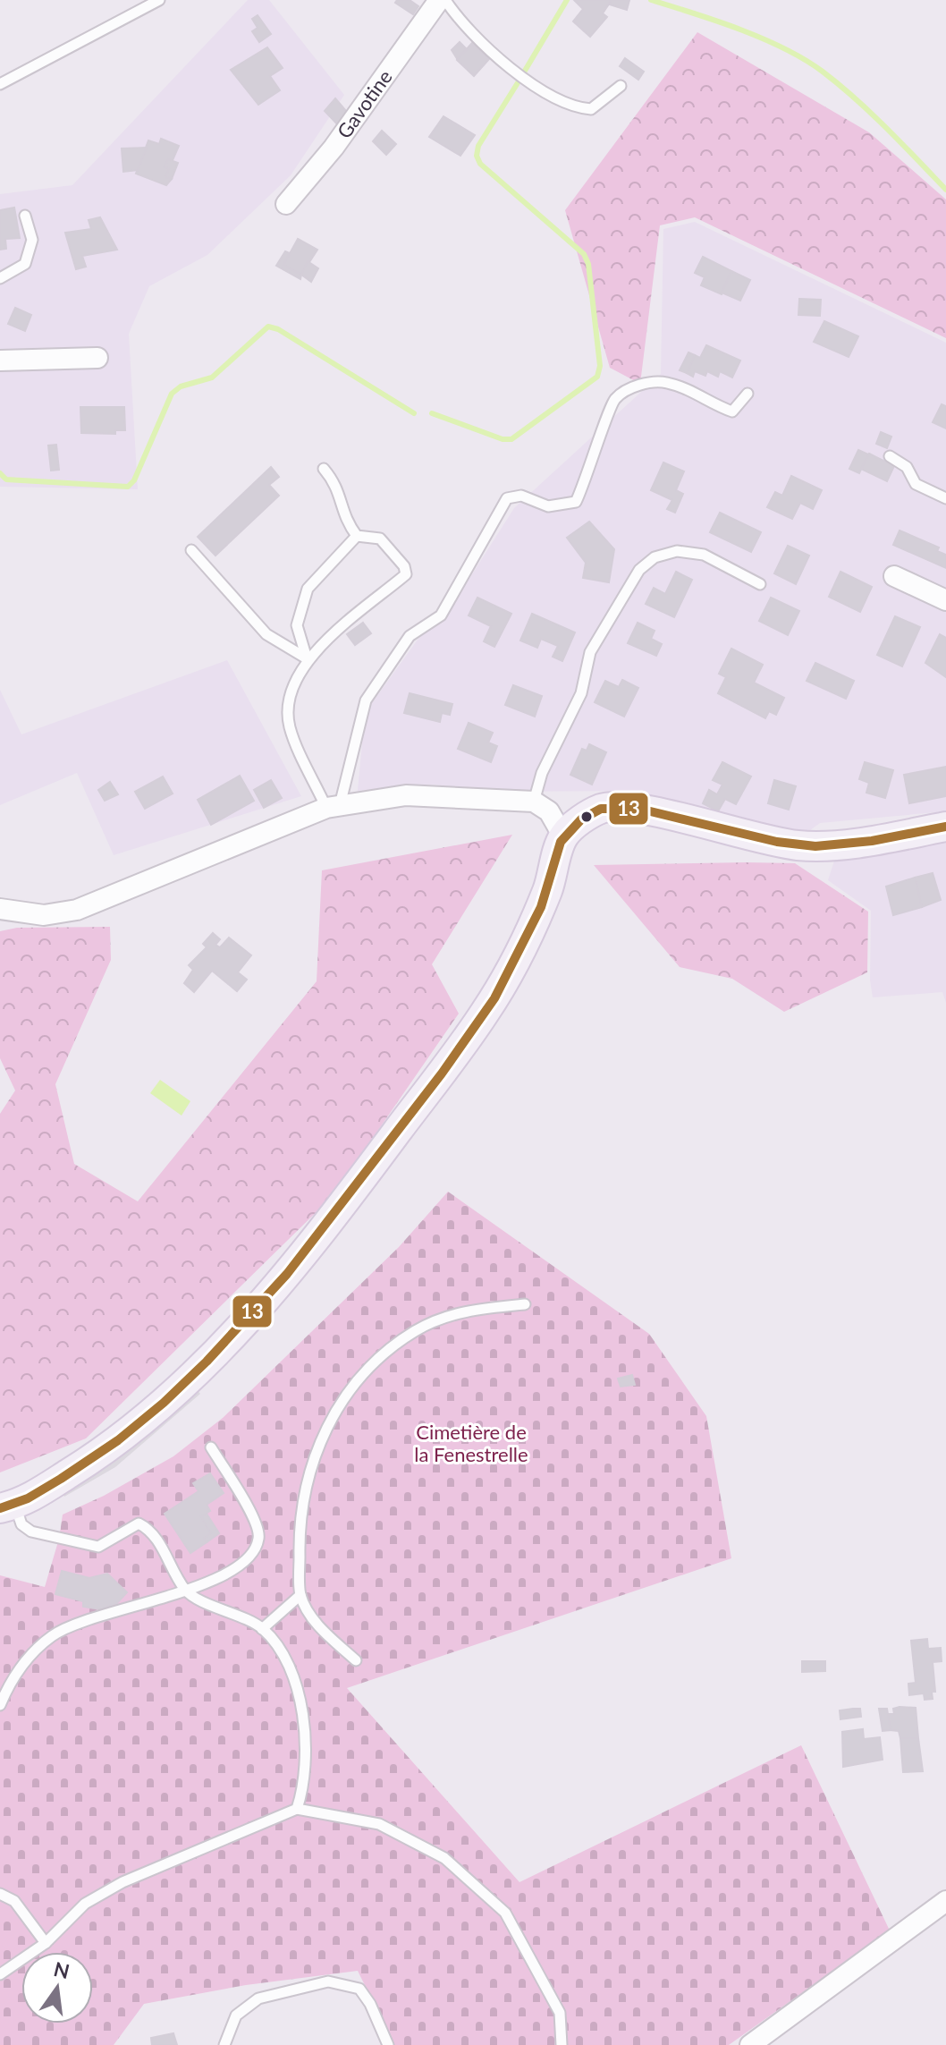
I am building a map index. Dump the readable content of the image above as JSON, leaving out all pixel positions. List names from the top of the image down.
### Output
{
  "streets": {
    "street": ["Gavotine"]
  },
  "parks": ["Cimetière de la Fenestrelle"],
  "lines": ["transit line 13"],
  "north": "top"
}
